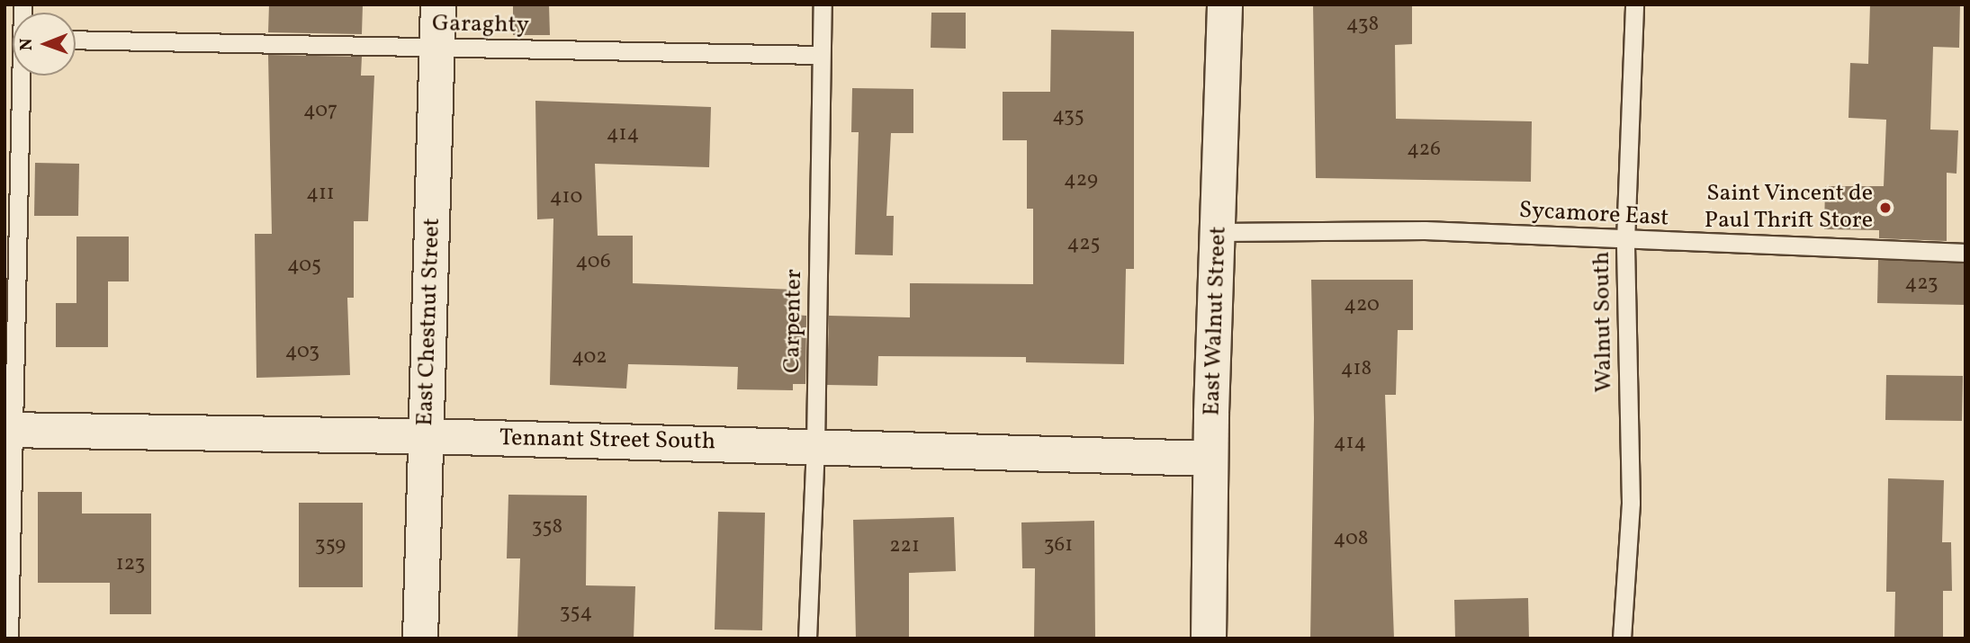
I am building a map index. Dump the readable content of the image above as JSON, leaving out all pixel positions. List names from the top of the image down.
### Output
{
  "streets": {
    "street": ["East Walnut Street", "East Chestnut Street", "Tennant Street South"],
    "lane": [
      "Garaghty",
      "Sycamore East",
      "Carpenter",
      "Walnut South"
    ]
  },
  "crossings": [
    ["Garaghty", "Carpenter"],
    ["Garaghty", "East Chestnut Street"],
    ["Sycamore East", "East Walnut Street"],
    ["Sycamore East", "Walnut South"],
    ["Carpenter", "Tennant Street South"],
    ["East Walnut Street", "Tennant Street South"],
    ["East Chestnut Street", "Tennant Street South"]
  ],
  "places": ["Saint Vincent de Paul Thrift Store"],
  "house_numbers": [
    "438",
    "407",
    "435",
    "414",
    "426",
    "429",
    "411",
    "410",
    "425",
    "406",
    "405",
    "423",
    "420",
    "403",
    "402",
    "418",
    "414",
    "358",
    "408",
    "359",
    "361",
    "221",
    "123",
    "354"
  ],
  "north": "left"
}
